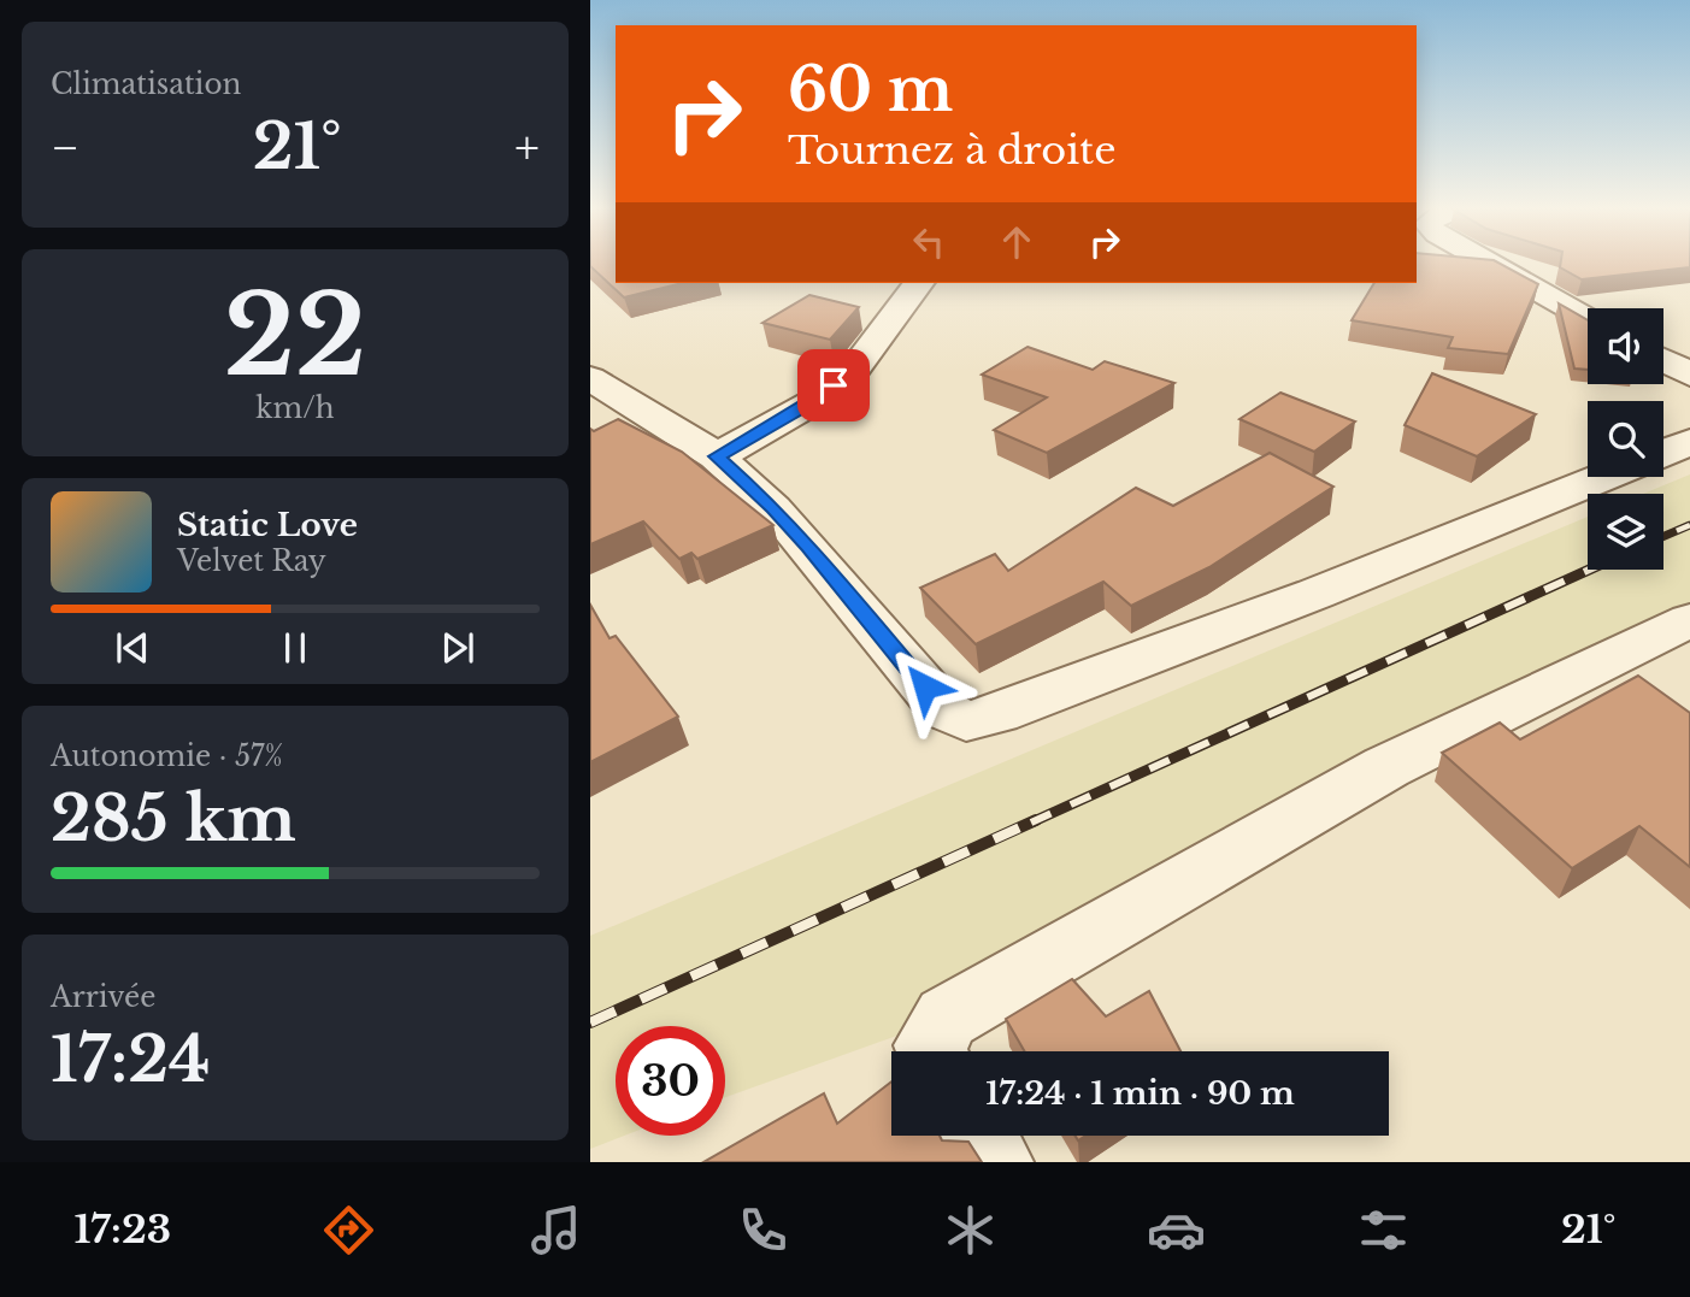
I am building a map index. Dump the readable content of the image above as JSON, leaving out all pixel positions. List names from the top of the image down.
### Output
{
  "page": {
    "tile": [
      "Climatisation",
      ["22", "km/h"],
      ["Autonomie · 57%", "285 km"],
      ["Arrivée", "17:24"]
    ],
    "turn": ["60 m", "Tournez à droite"],
    "heat": ["−", "21°", "+"],
    "song": ["Static Love", "Velvet Ray"],
    "limit": "30",
    "trip": "17:24 · 1 min · 90 m",
    "tabs": ["17:23", "21°"]
  }
}
